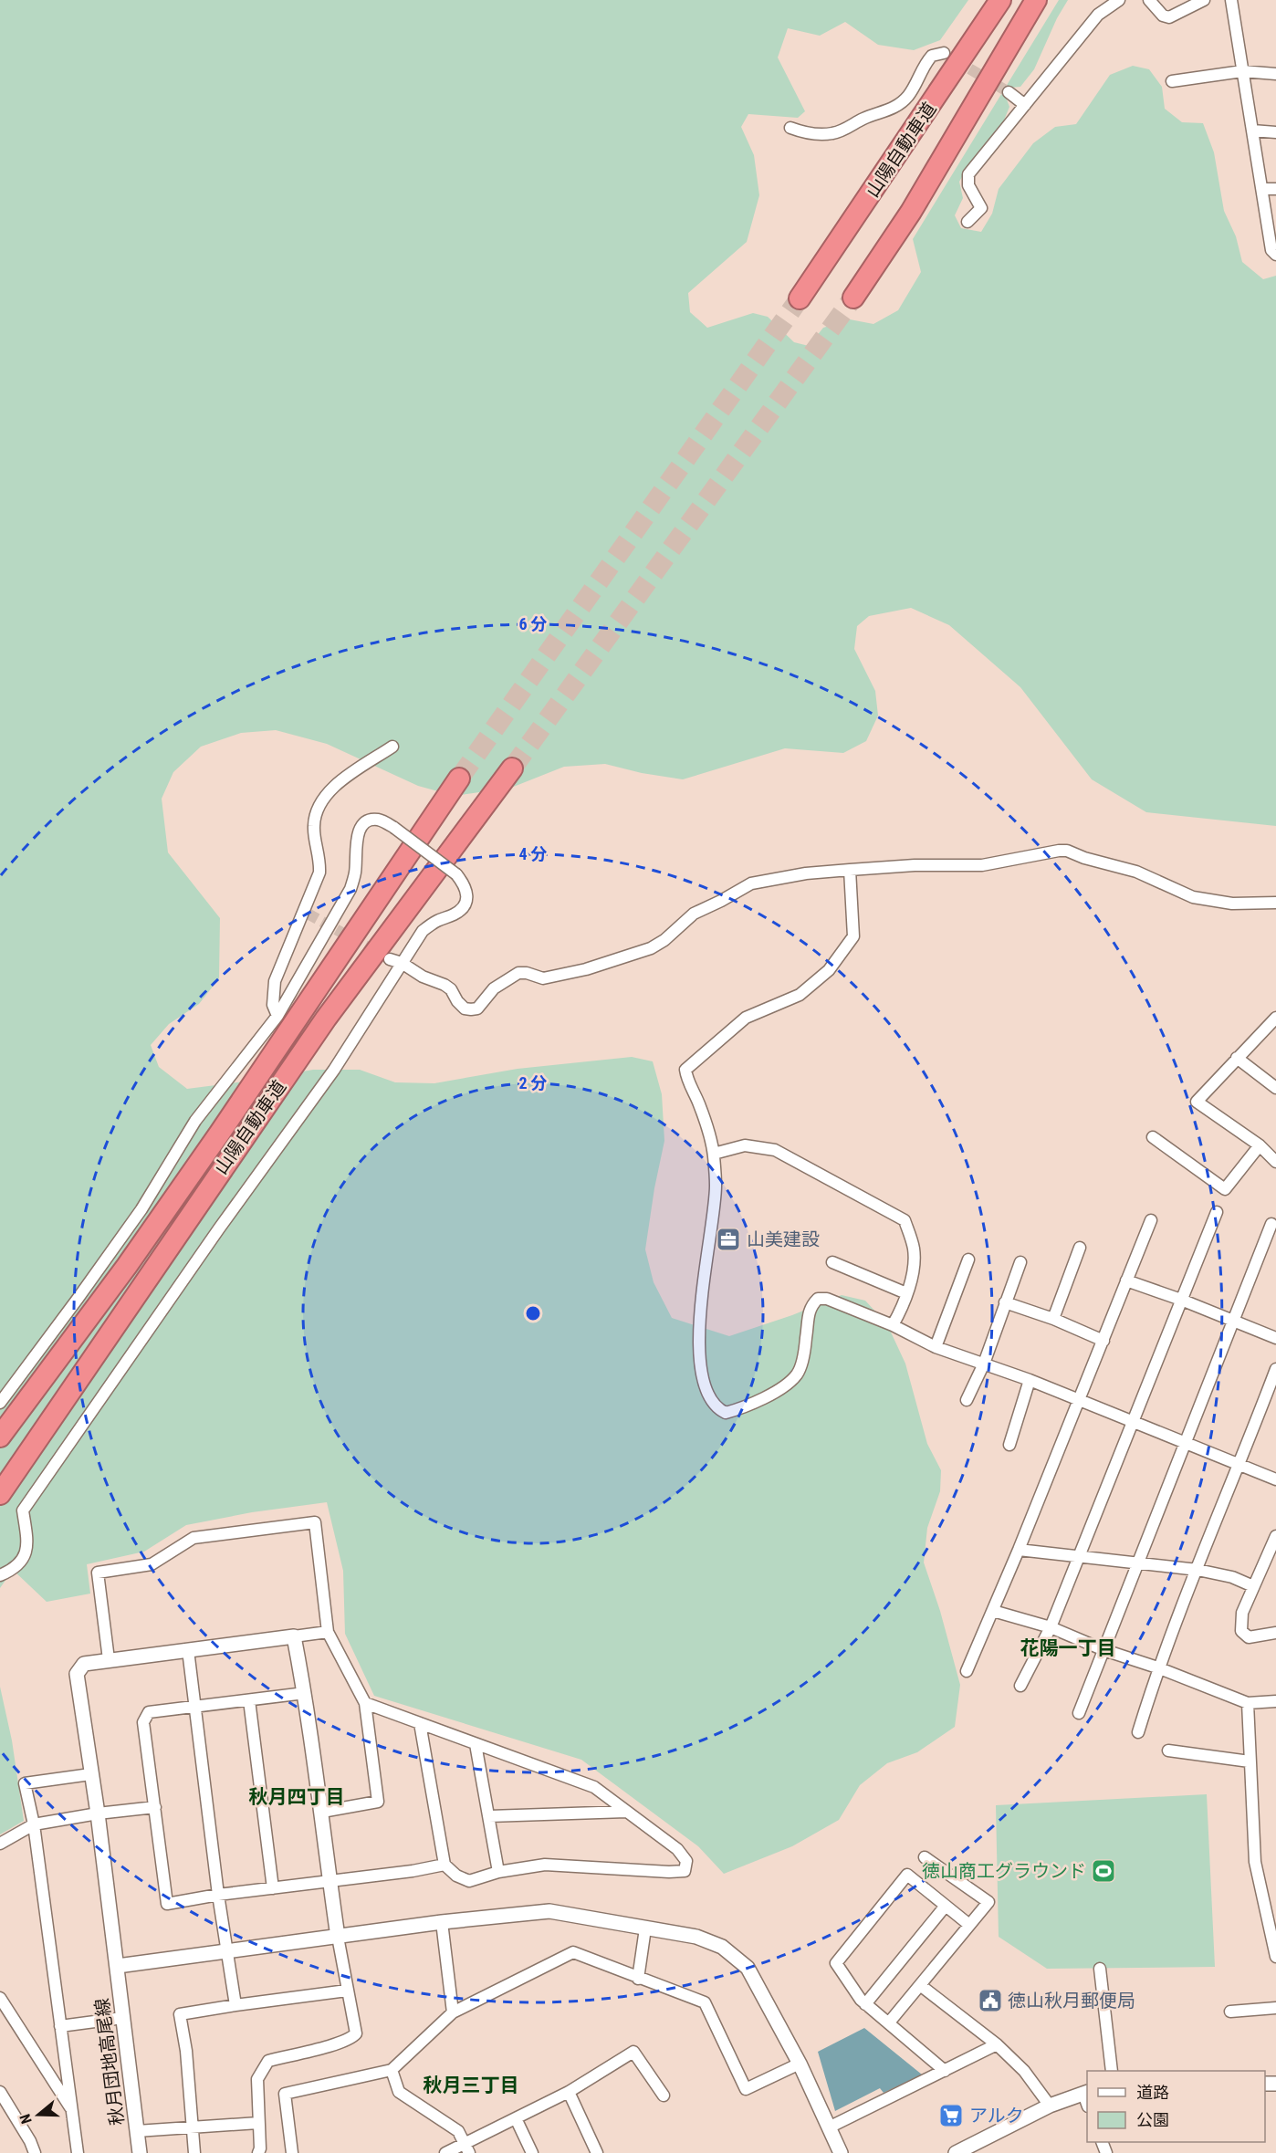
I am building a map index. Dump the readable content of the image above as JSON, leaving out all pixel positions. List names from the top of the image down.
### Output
{
  "streets": {
    "highway": ["山陽自動車道"],
    "street": ["秋月団地高尾線"]
  },
  "districts": ["花陽一丁目", "秋月四丁目", "秋月三丁目"],
  "places": {
    "office": ["山美建設"],
    "sports": ["徳山商工グラウンド"],
    "public building": ["徳山秋月郵便局"],
    "supermarket": ["アルク"]
  },
  "legend": ["道路", "公園"],
  "north": "left",
  "rings": ["6 分", "4 分", "2 分"]
}
